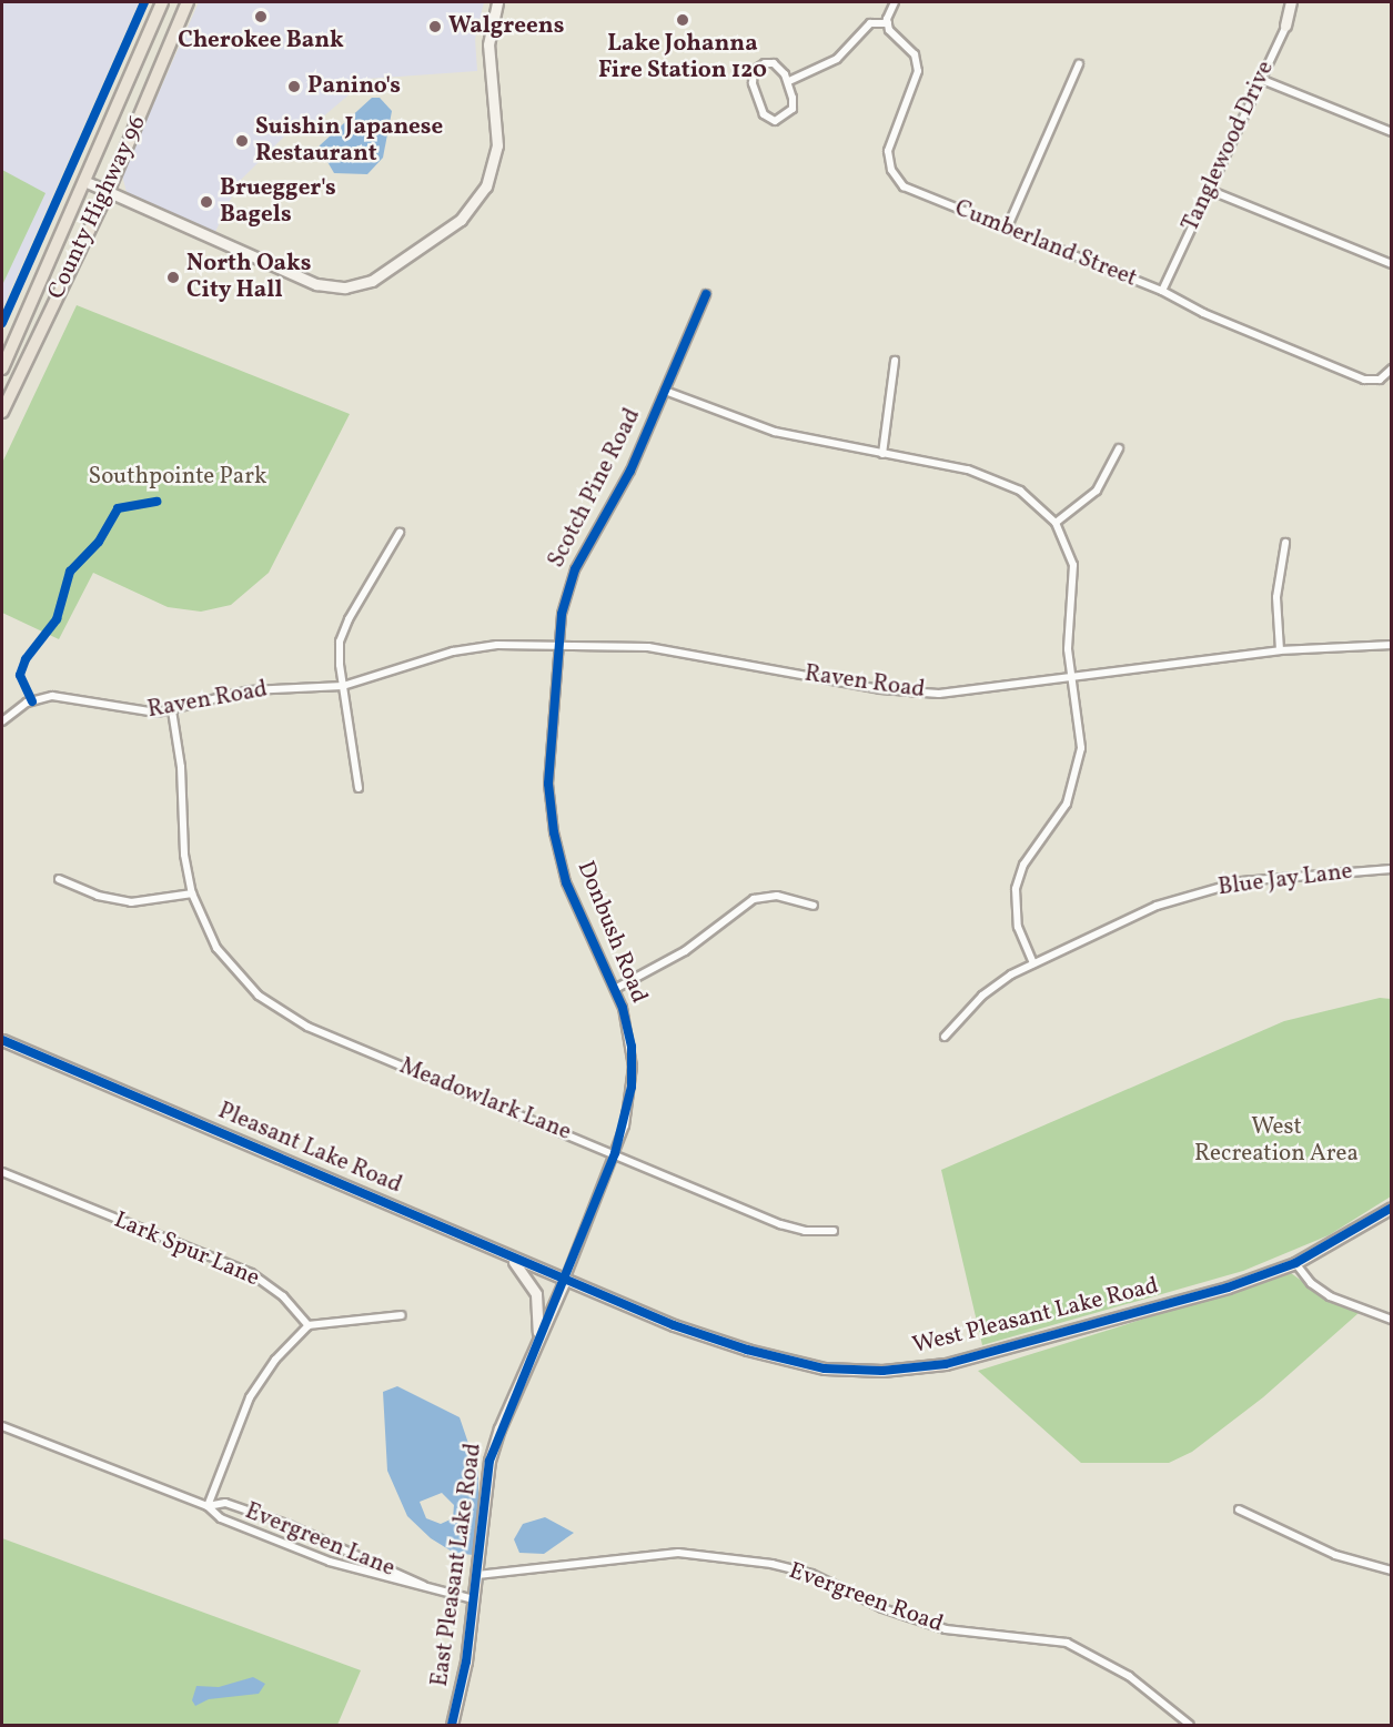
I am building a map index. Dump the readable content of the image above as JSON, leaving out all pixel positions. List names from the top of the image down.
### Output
{
  "streets": {
    "main road": ["County Highway 96"],
    "street": [
      "Tanglewood Drive",
      "Cumberland Street",
      "Scotch Pine Road",
      "Raven Road",
      "Blue Jay Lane",
      "Donbush Road",
      "Meadowlark Lane",
      "Pleasant Lake Road",
      "Lark Spur Lane",
      "West Pleasant Lake Road",
      "Evergreen Lane",
      "East Pleasant Lake Road",
      "Evergreen Road"
    ]
  },
  "crossings": [
    ["Tanglewood Drive", "Cumberland Street"],
    ["Scotch Pine Road", "Raven Road"],
    ["Scotch Pine Road", "Donbush Road"],
    ["Raven Road", "Donbush Road"],
    ["Raven Road", "Meadowlark Lane"],
    ["Donbush Road", "Meadowlark Lane"],
    ["Donbush Road", "East Pleasant Lake Road"],
    ["Pleasant Lake Road", "West Pleasant Lake Road"],
    ["Pleasant Lake Road", "East Pleasant Lake Road"],
    ["Evergreen Lane", "East Pleasant Lake Road"],
    ["East Pleasant Lake Road", "Evergreen Road"]
  ],
  "parks": ["Southpointe Park", "West Recreation Area"],
  "places": [
    "Cherokee Bank",
    "Lake Johanna Fire Station 120",
    "Walgreens",
    "Panino's",
    "Suishin Japanese Restaurant",
    "Bruegger's Bagels",
    "North Oaks City Hall"
  ]
}
